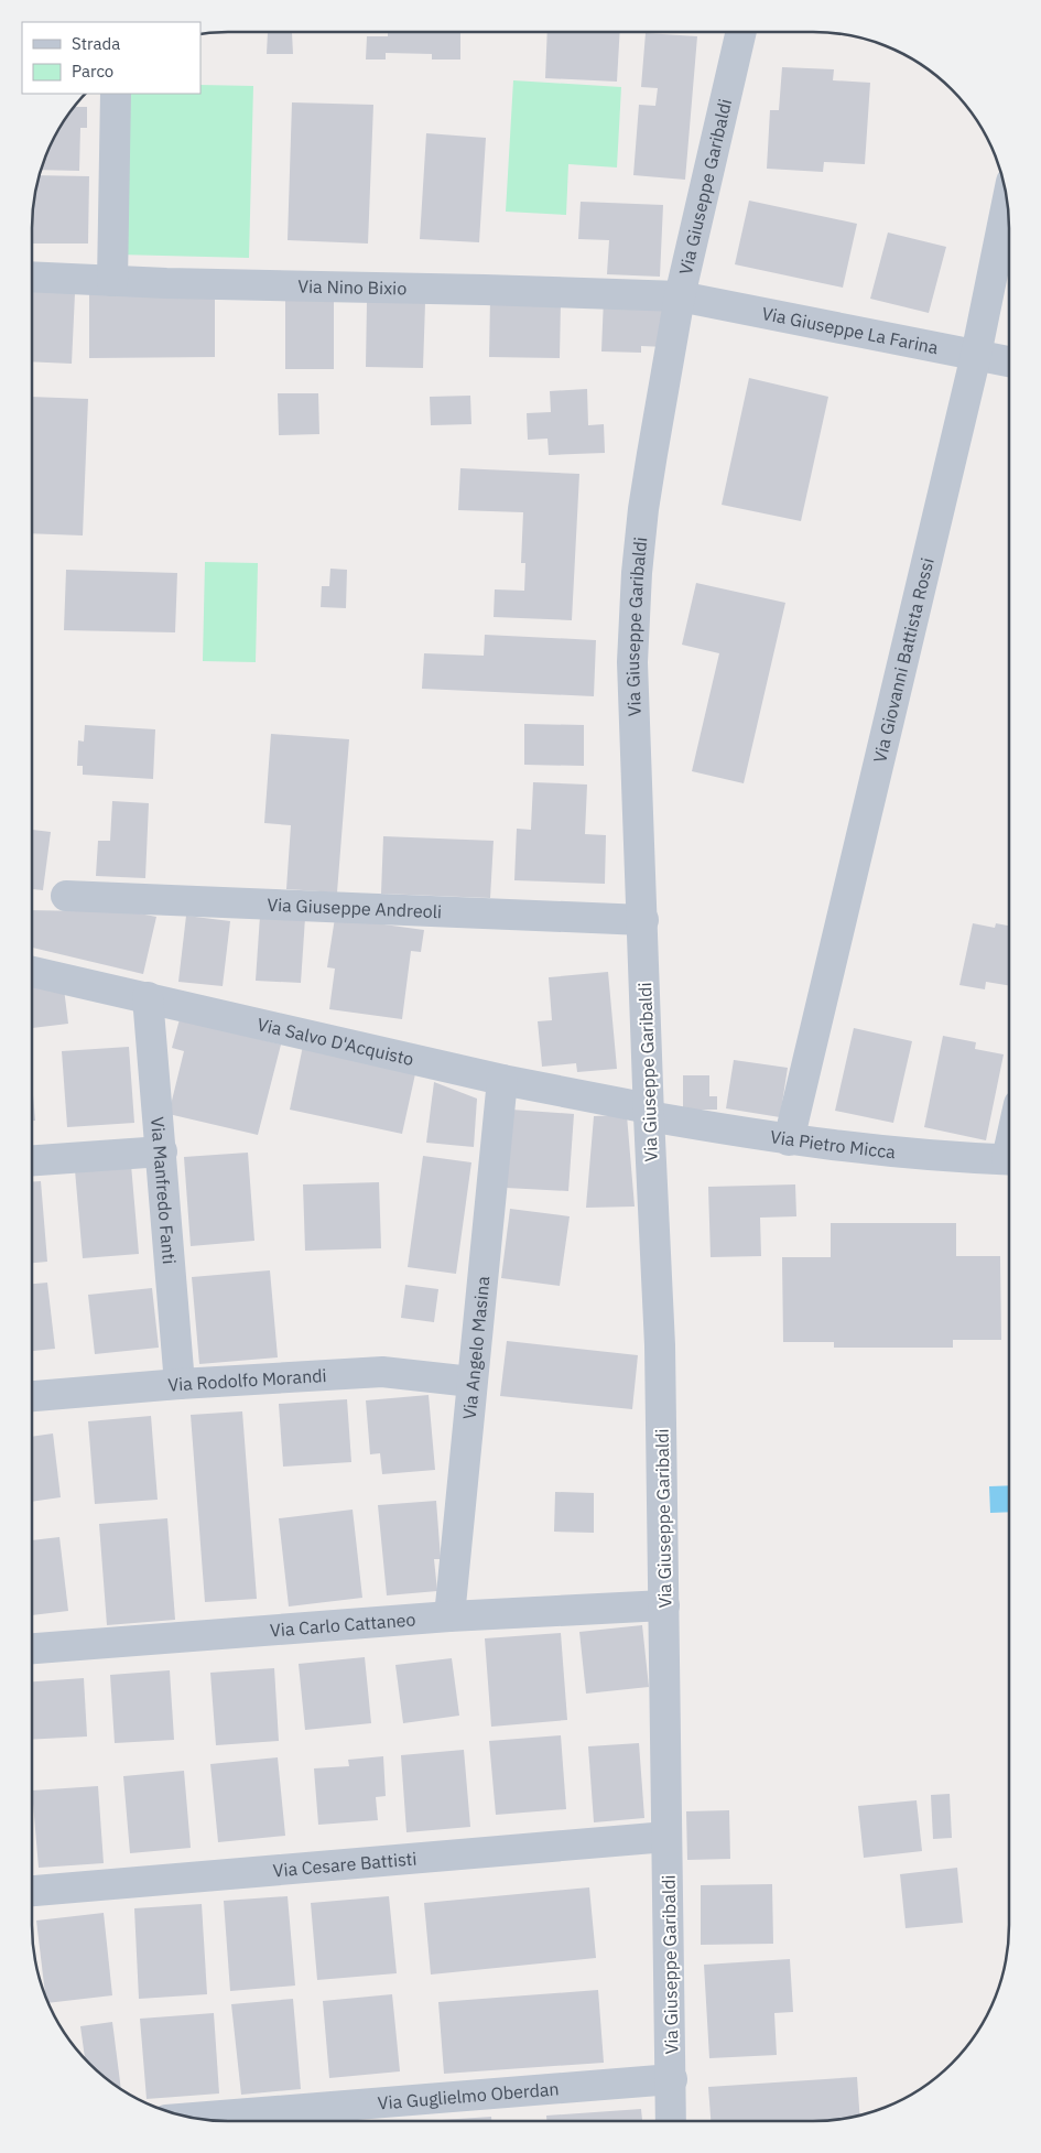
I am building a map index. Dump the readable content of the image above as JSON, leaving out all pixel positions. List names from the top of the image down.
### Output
{
  "streets": {
    "street": [
      "Via Giuseppe Garibaldi",
      "Via Nino Bixio",
      "Via Giuseppe La Farina",
      "Via Giovanni Battista Rossi",
      "Via Giuseppe Andreoli",
      "Via Salvo D'Acquisto",
      "Via Pietro Micca",
      "Via Manfredo Fanti",
      "Via Angelo Masina",
      "Via Rodolfo Morandi",
      "Via Carlo Cattaneo",
      "Via Cesare Battisti",
      "Via Guglielmo Oberdan"
    ]
  },
  "crossings": [
    ["Via Giuseppe Garibaldi", "Via Nino Bixio"],
    ["Via Giuseppe Garibaldi", "Via Giuseppe La Farina"],
    ["Via Giuseppe Garibaldi", "Via Giuseppe Andreoli"],
    ["Via Giuseppe Garibaldi", "Via Salvo D'Acquisto"],
    ["Via Giuseppe Garibaldi", "Via Pietro Micca"],
    ["Via Giuseppe Garibaldi", "Via Carlo Cattaneo"],
    ["Via Giuseppe Garibaldi", "Via Cesare Battisti"],
    ["Via Giuseppe Garibaldi", "Via Guglielmo Oberdan"],
    ["Via Nino Bixio", "Via Giuseppe La Farina"],
    ["Via Giuseppe La Farina", "Via Giovanni Battista Rossi"],
    ["Via Giovanni Battista Rossi", "Via Pietro Micca"],
    ["Via Salvo D'Acquisto", "Via Pietro Micca"],
    ["Via Salvo D'Acquisto", "Via Manfredo Fanti"],
    ["Via Salvo D'Acquisto", "Via Angelo Masina"],
    ["Via Manfredo Fanti", "Via Rodolfo Morandi"],
    ["Via Angelo Masina", "Via Rodolfo Morandi"],
    ["Via Angelo Masina", "Via Carlo Cattaneo"]
  ],
  "legend": ["Strada", "Parco"]
}
